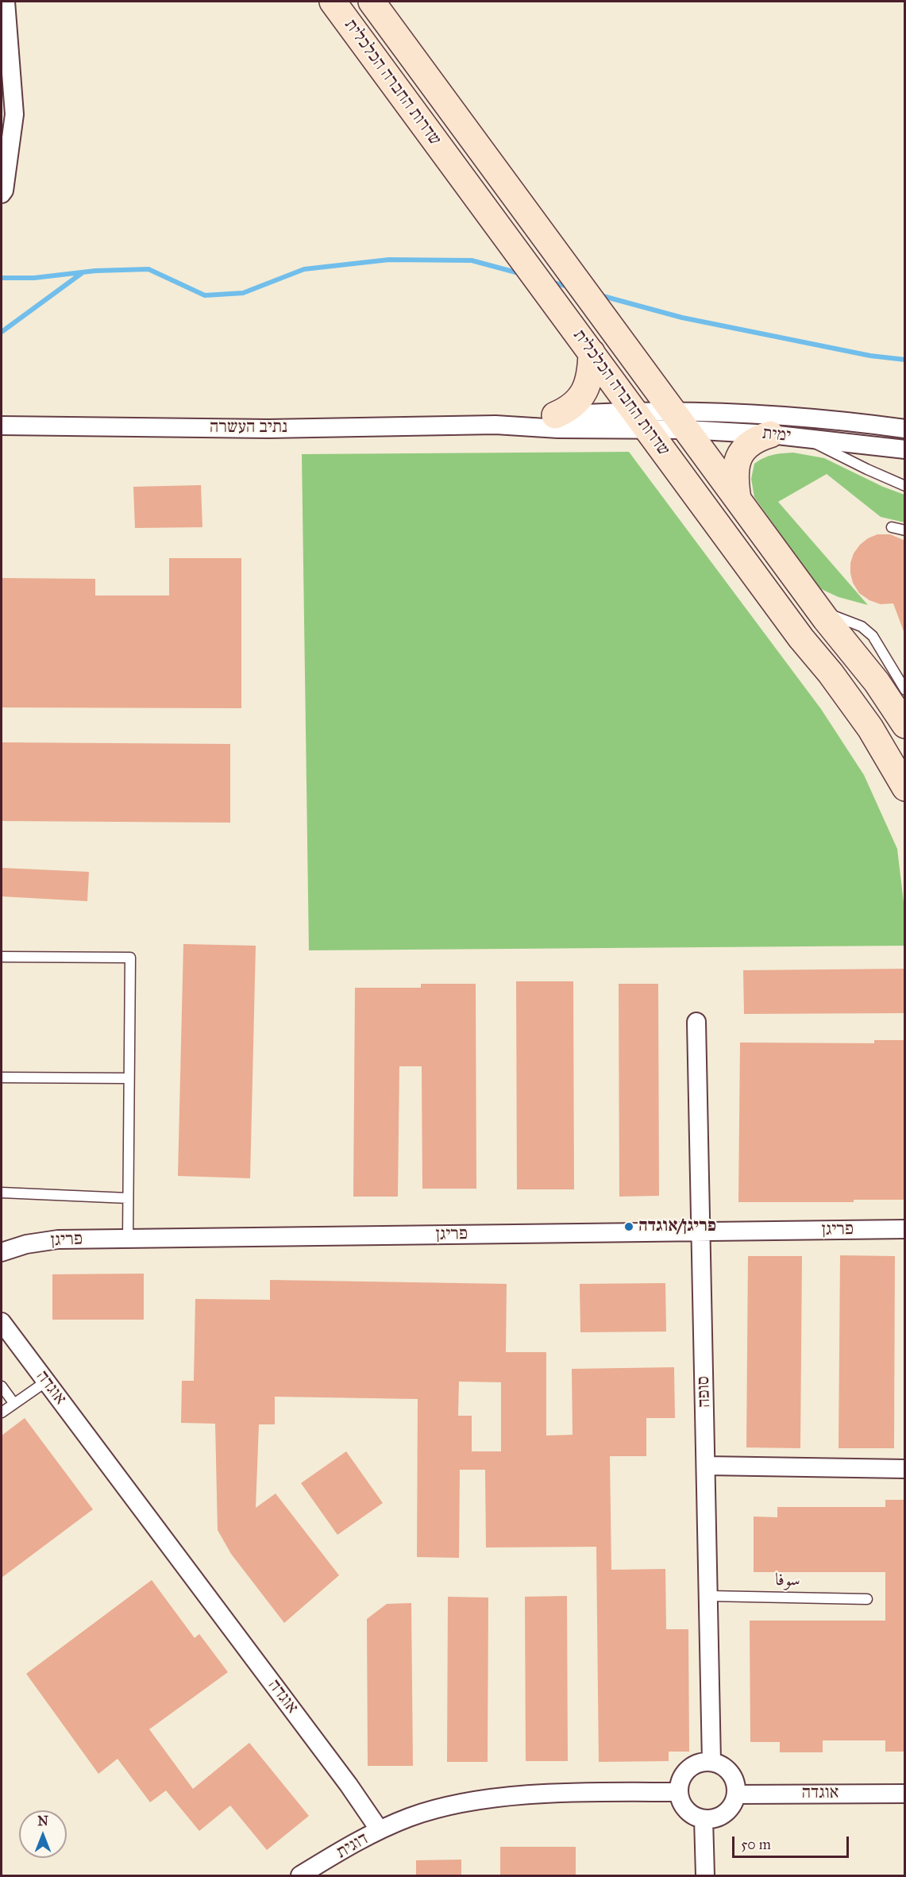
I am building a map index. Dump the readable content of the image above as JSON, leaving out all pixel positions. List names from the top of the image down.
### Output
{
  "streets": {
    "main road": ["שדרות החברה הכלכלית"],
    "street": [
      "נתיב העשרה",
      "ימית",
      "פריגן",
      "אוגדה",
      "סופה",
      "דוגית"
    ],
    "lane": ["سوفا"]
  },
  "crossings": [
    ["שדרות החברה הכלכלית", "נתיב העשרה"],
    ["שדרות החברה הכלכלית", "ימית"],
    ["נתיב העשרה", "ימית"],
    ["פריגן", "סופה"],
    ["אוגדה", "סופה"],
    ["אוגדה", "דוגית"],
    ["סופה", "سوفا"]
  ],
  "places": ["פריגן/אוגדה"],
  "scale_bar": "50 m",
  "north": "top"
}
